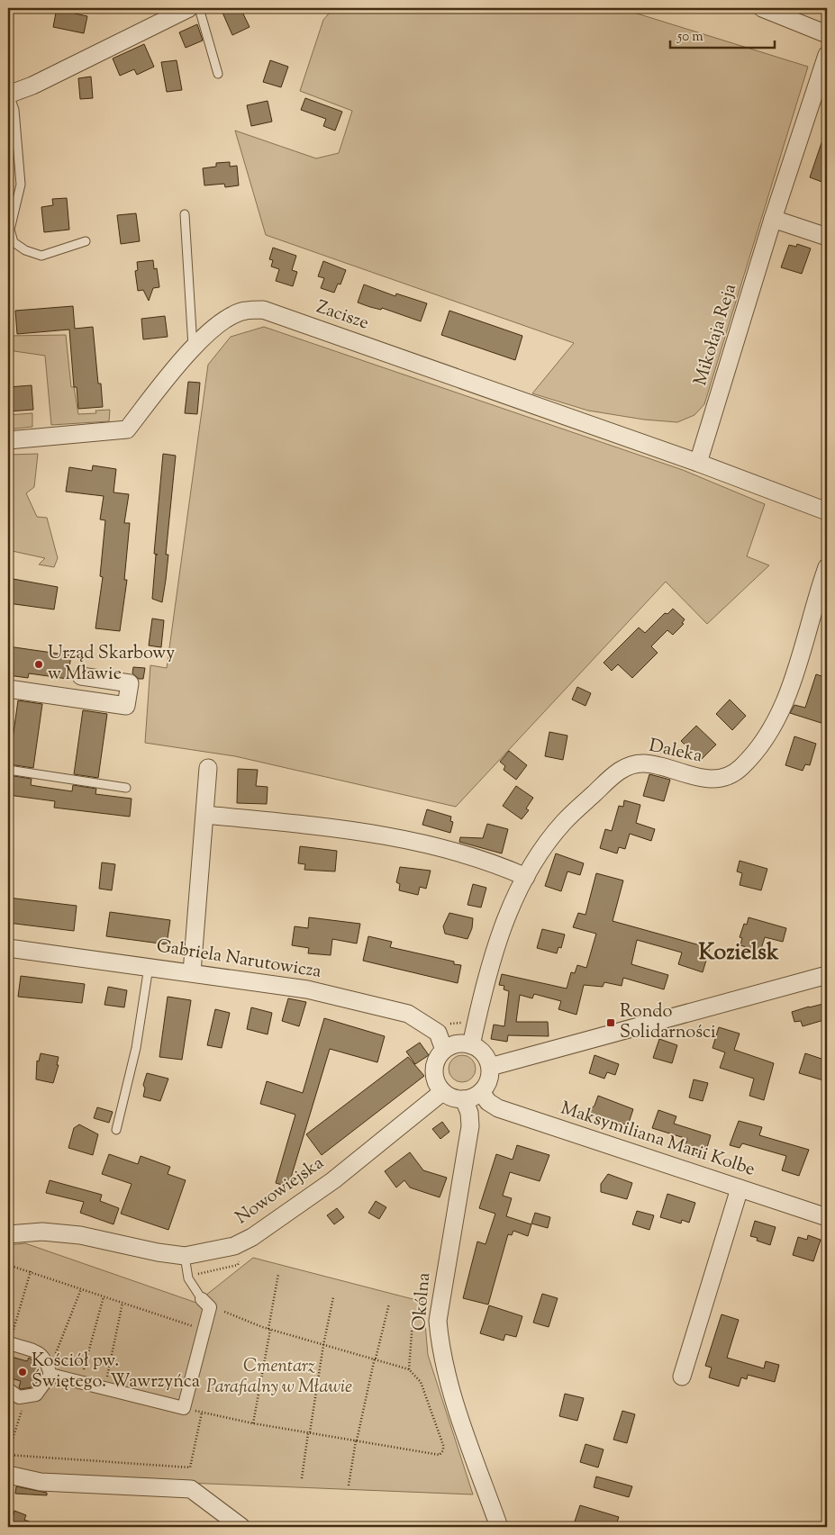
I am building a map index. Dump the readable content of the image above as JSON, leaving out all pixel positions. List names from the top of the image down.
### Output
{
  "streets": {
    "street": [
      "Zacisze",
      "Mikołaja Reja",
      "Daleka",
      "Gabriela Narutowicza",
      "Maksymiliana Marii Kolbe",
      "Nowowiejska",
      "Okólna"
    ]
  },
  "crossings": [
    ["Zacisze", "Mikołaja Reja"],
    ["Daleka", "Gabriela Narutowicza"],
    ["Daleka", "Maksymiliana Marii Kolbe"],
    ["Daleka", "Nowowiejska"],
    ["Daleka", "Okólna"],
    ["Gabriela Narutowicza", "Maksymiliana Marii Kolbe"],
    ["Gabriela Narutowicza", "Nowowiejska"],
    ["Gabriela Narutowicza", "Okólna"],
    ["Maksymiliana Marii Kolbe", "Nowowiejska"],
    ["Maksymiliana Marii Kolbe", "Okólna"],
    ["Nowowiejska", "Okólna"]
  ],
  "districts": ["Kozielsk"],
  "parks": ["Cmentarz Parafialny w Mławie"],
  "places": {
    "other": ["Urząd Skarbowy w Mławie", "Kościół pw. Świętego. Wawrzyńca"],
    "transit": ["Rondo Solidarności"]
  },
  "scale_bar": "50 m"
}
